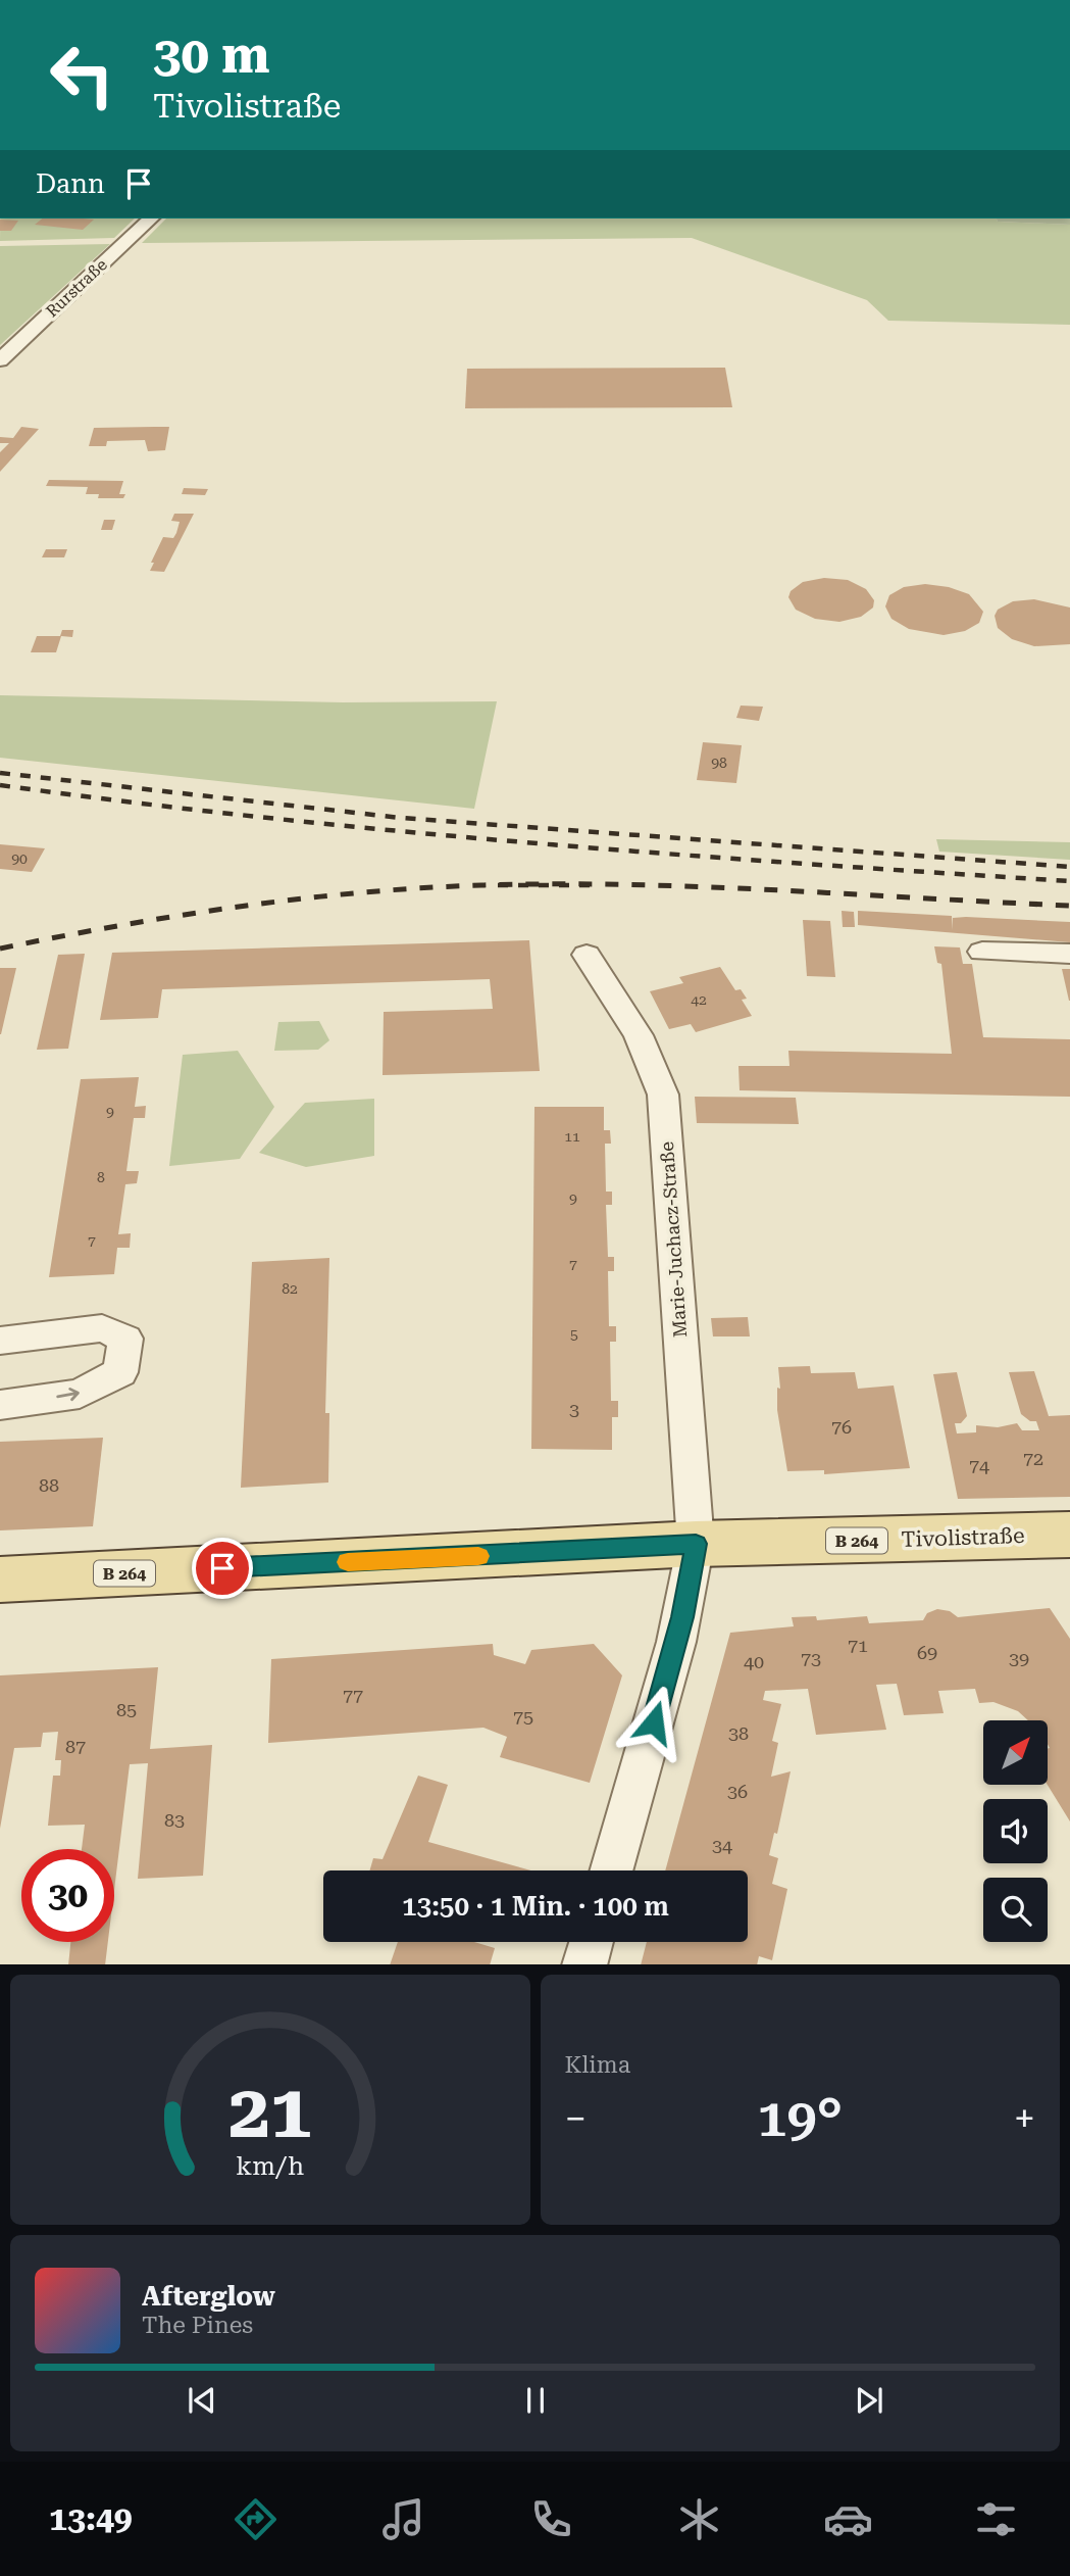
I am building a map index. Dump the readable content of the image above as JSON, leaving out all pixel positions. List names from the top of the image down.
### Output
{
  "streets": {
    "main road": ["Tivolistraße", "B 264"],
    "street": ["Rurstraße", "Marie-Juchacz-Straße"]
  },
  "crossings": [
    ["Marie-Juchacz-Straße", "Tivolistraße"]
  ],
  "house_numbers": [
    "98",
    "90",
    "42",
    "9",
    "11",
    "8",
    "9",
    "7",
    "7",
    "82",
    "5",
    "3",
    "76",
    "72",
    "74",
    "88",
    "71",
    "69",
    "73",
    "39",
    "40",
    "77",
    "85",
    "75",
    "38",
    "87",
    "36",
    "83",
    "34"
  ],
  "north": "top right",
  "page": {
    "turn": ["30 m", "Tivolistraße"],
    "then": "Dann",
    "limit": "30",
    "trip": "13:50 · 1 Min. · 100 m",
    "tile": "Klima",
    "heat": ["−", "19°", "+"],
    "song": ["Afterglow", "The Pines"],
    "tabs": "13:49",
    "gauge": ["21", "km/h"]
  }
}
